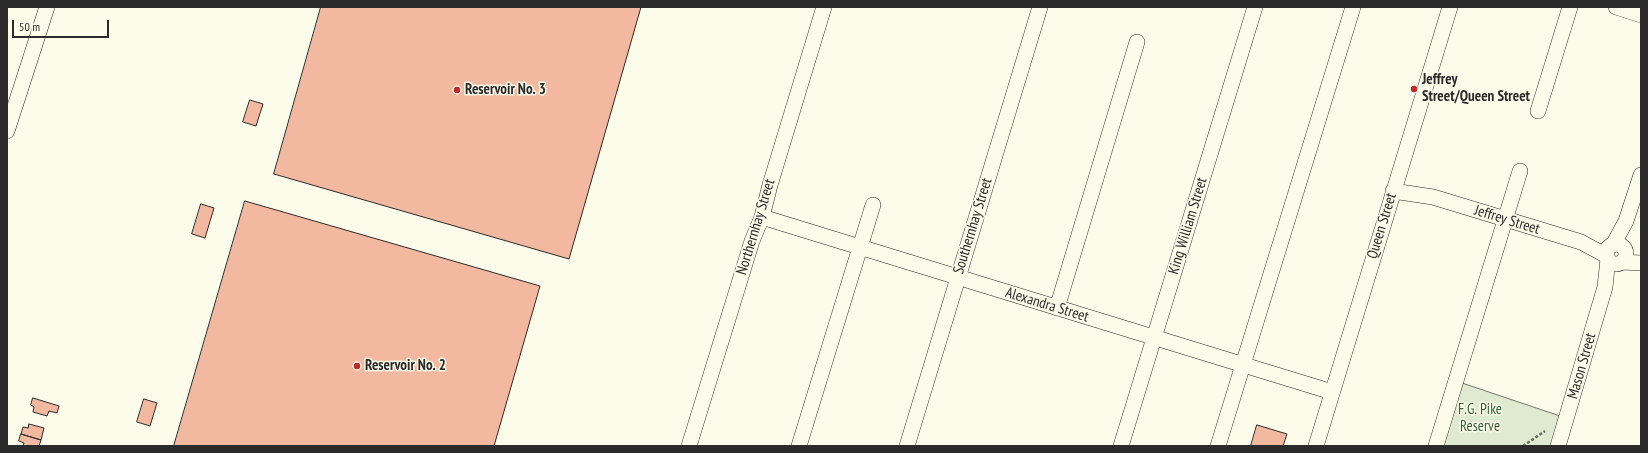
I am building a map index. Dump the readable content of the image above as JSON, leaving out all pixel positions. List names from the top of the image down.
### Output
{
  "streets": {
    "street": [
      "Jeffrey Street",
      "Southernhay Street",
      "King William Street",
      "Queen Street",
      "Northernhay Street",
      "Alexandra Street",
      "Mason Street"
    ]
  },
  "crossings": [
    ["Jeffrey Street", "Queen Street"],
    ["Jeffrey Street", "Mason Street"],
    ["Southernhay Street", "Alexandra Street"],
    ["King William Street", "Alexandra Street"],
    ["Queen Street", "Alexandra Street"],
    ["Northernhay Street", "Alexandra Street"]
  ],
  "parks": ["F.G. Pike Reserve"],
  "places": ["Jeffrey Street/Queen Street", "Reservoir No. 3", "Reservoir No. 2"],
  "scale_bar": "50 m"
}
